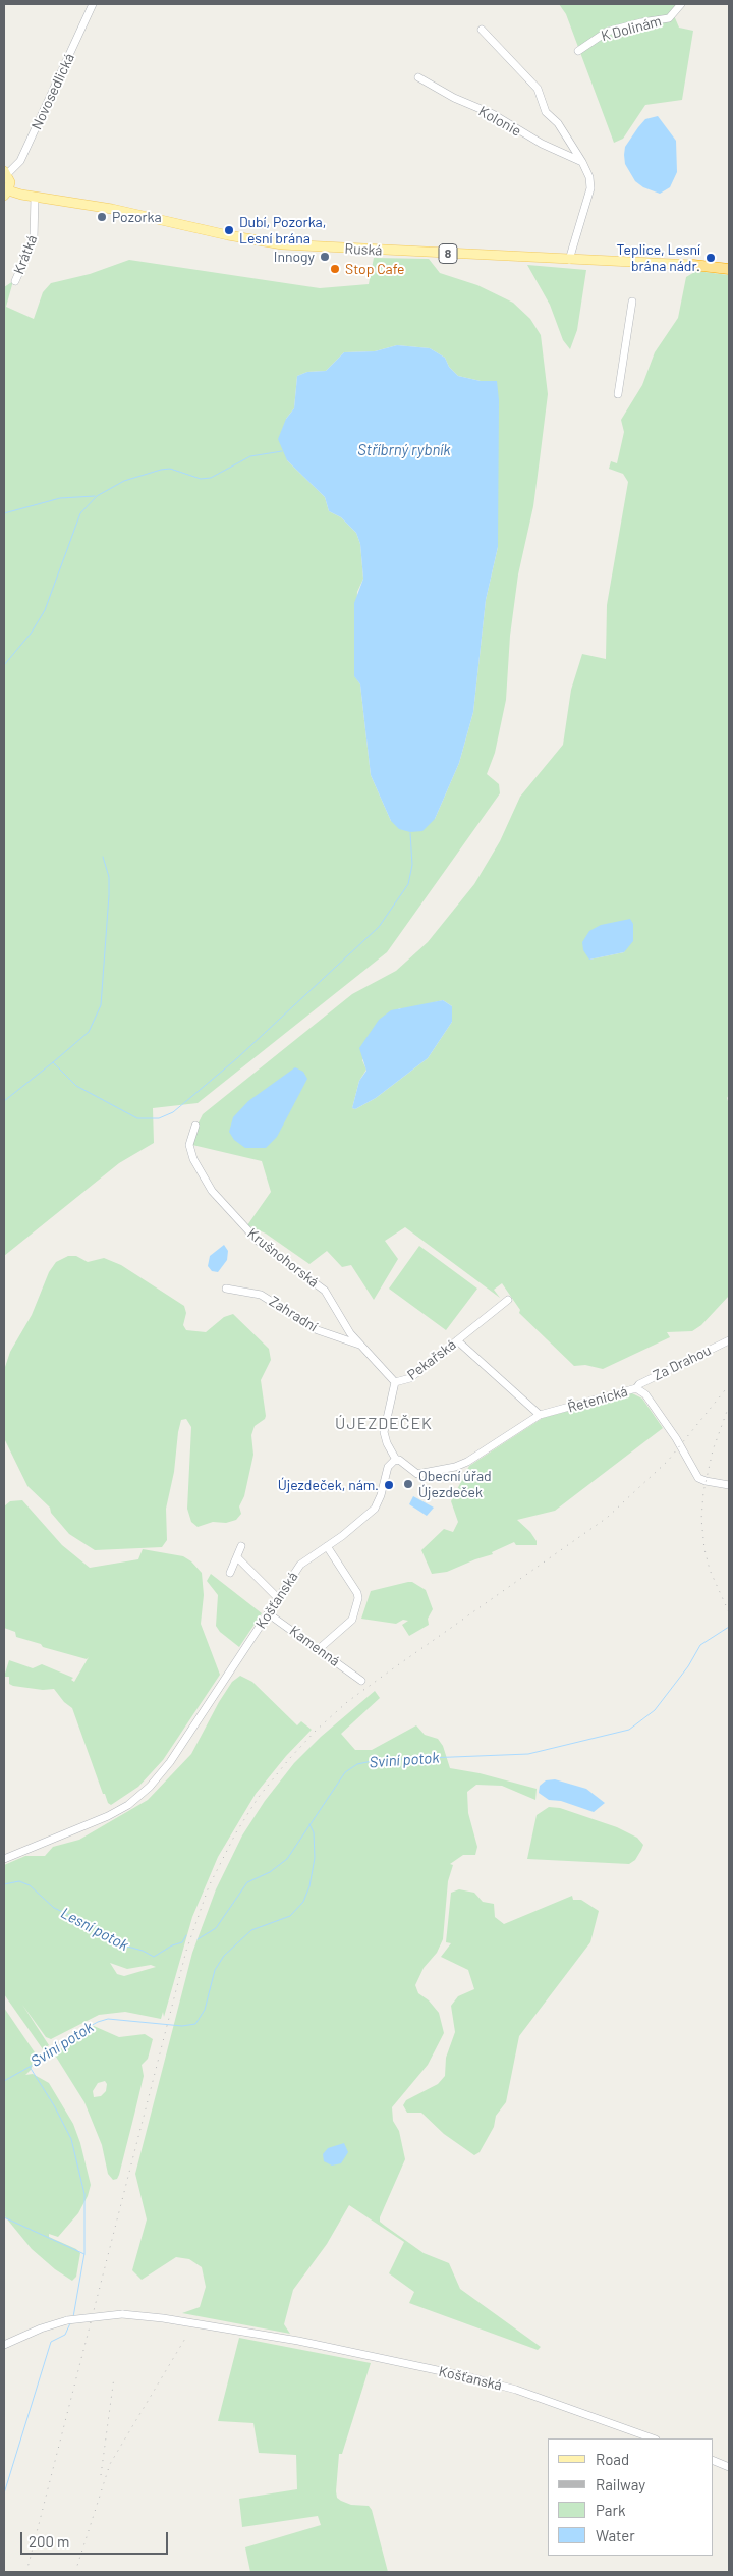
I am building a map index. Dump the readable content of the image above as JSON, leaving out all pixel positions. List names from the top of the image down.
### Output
{
  "streets": {
    "highway": ["8"],
    "main road": ["Ruská"],
    "street": [
      "K Dolinám",
      "Novosedlická",
      "Kolonie",
      "Krátká",
      "Krušnohorská",
      "Zahradní",
      "Pekařská",
      "Za Drahou",
      "Řetenická",
      "Košťanská",
      "Kamenná"
    ]
  },
  "crossings": [
    ["Novosedlická", "8"],
    ["Ruská", "8"],
    ["Ruská", "Krátká"],
    ["Krušnohorská", "Zahradní"],
    ["Krušnohorská", "Pekařská"],
    ["Pekařská", "Řetenická"],
    ["Pekařská", "Košťanská"],
    ["Za Drahou", "Řetenická"],
    ["Řetenická", "Košťanská"],
    ["Košťanská", "Kamenná"]
  ],
  "districts": ["ÚJEZDEČEK"],
  "water": ["Stříbrný rybník", "Sviní potok", "Lesní potok"],
  "places": [
    "Pozorka",
    "Dubí, Pozorka, Lesní brána",
    "Innogy",
    "Teplice, Lesní brána nádr.",
    "Stop Cafe",
    "Obecní úřad Újezdeček",
    "Újezdeček, nám."
  ],
  "legend": [
    "Road",
    "Railway",
    "Park",
    "Water"
  ],
  "scale_bar": "200 m"
}
